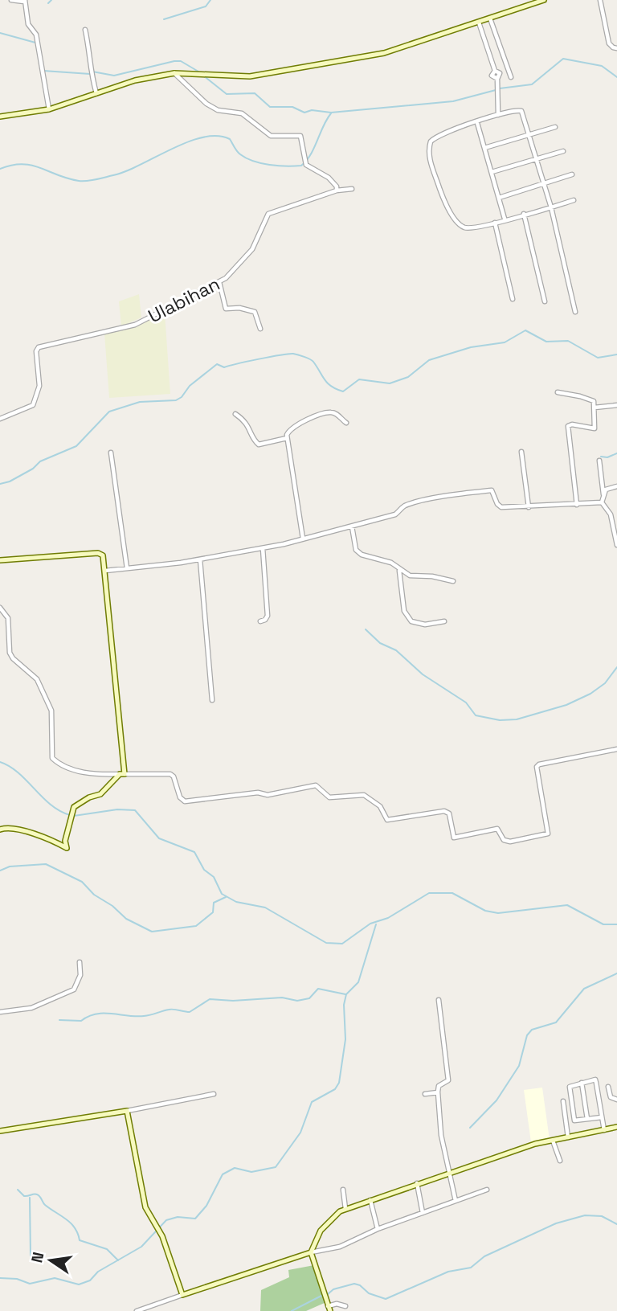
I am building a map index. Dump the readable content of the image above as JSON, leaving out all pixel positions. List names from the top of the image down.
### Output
{
  "streets": {
    "street": ["Ulabihan"]
  },
  "north": "left"
}
